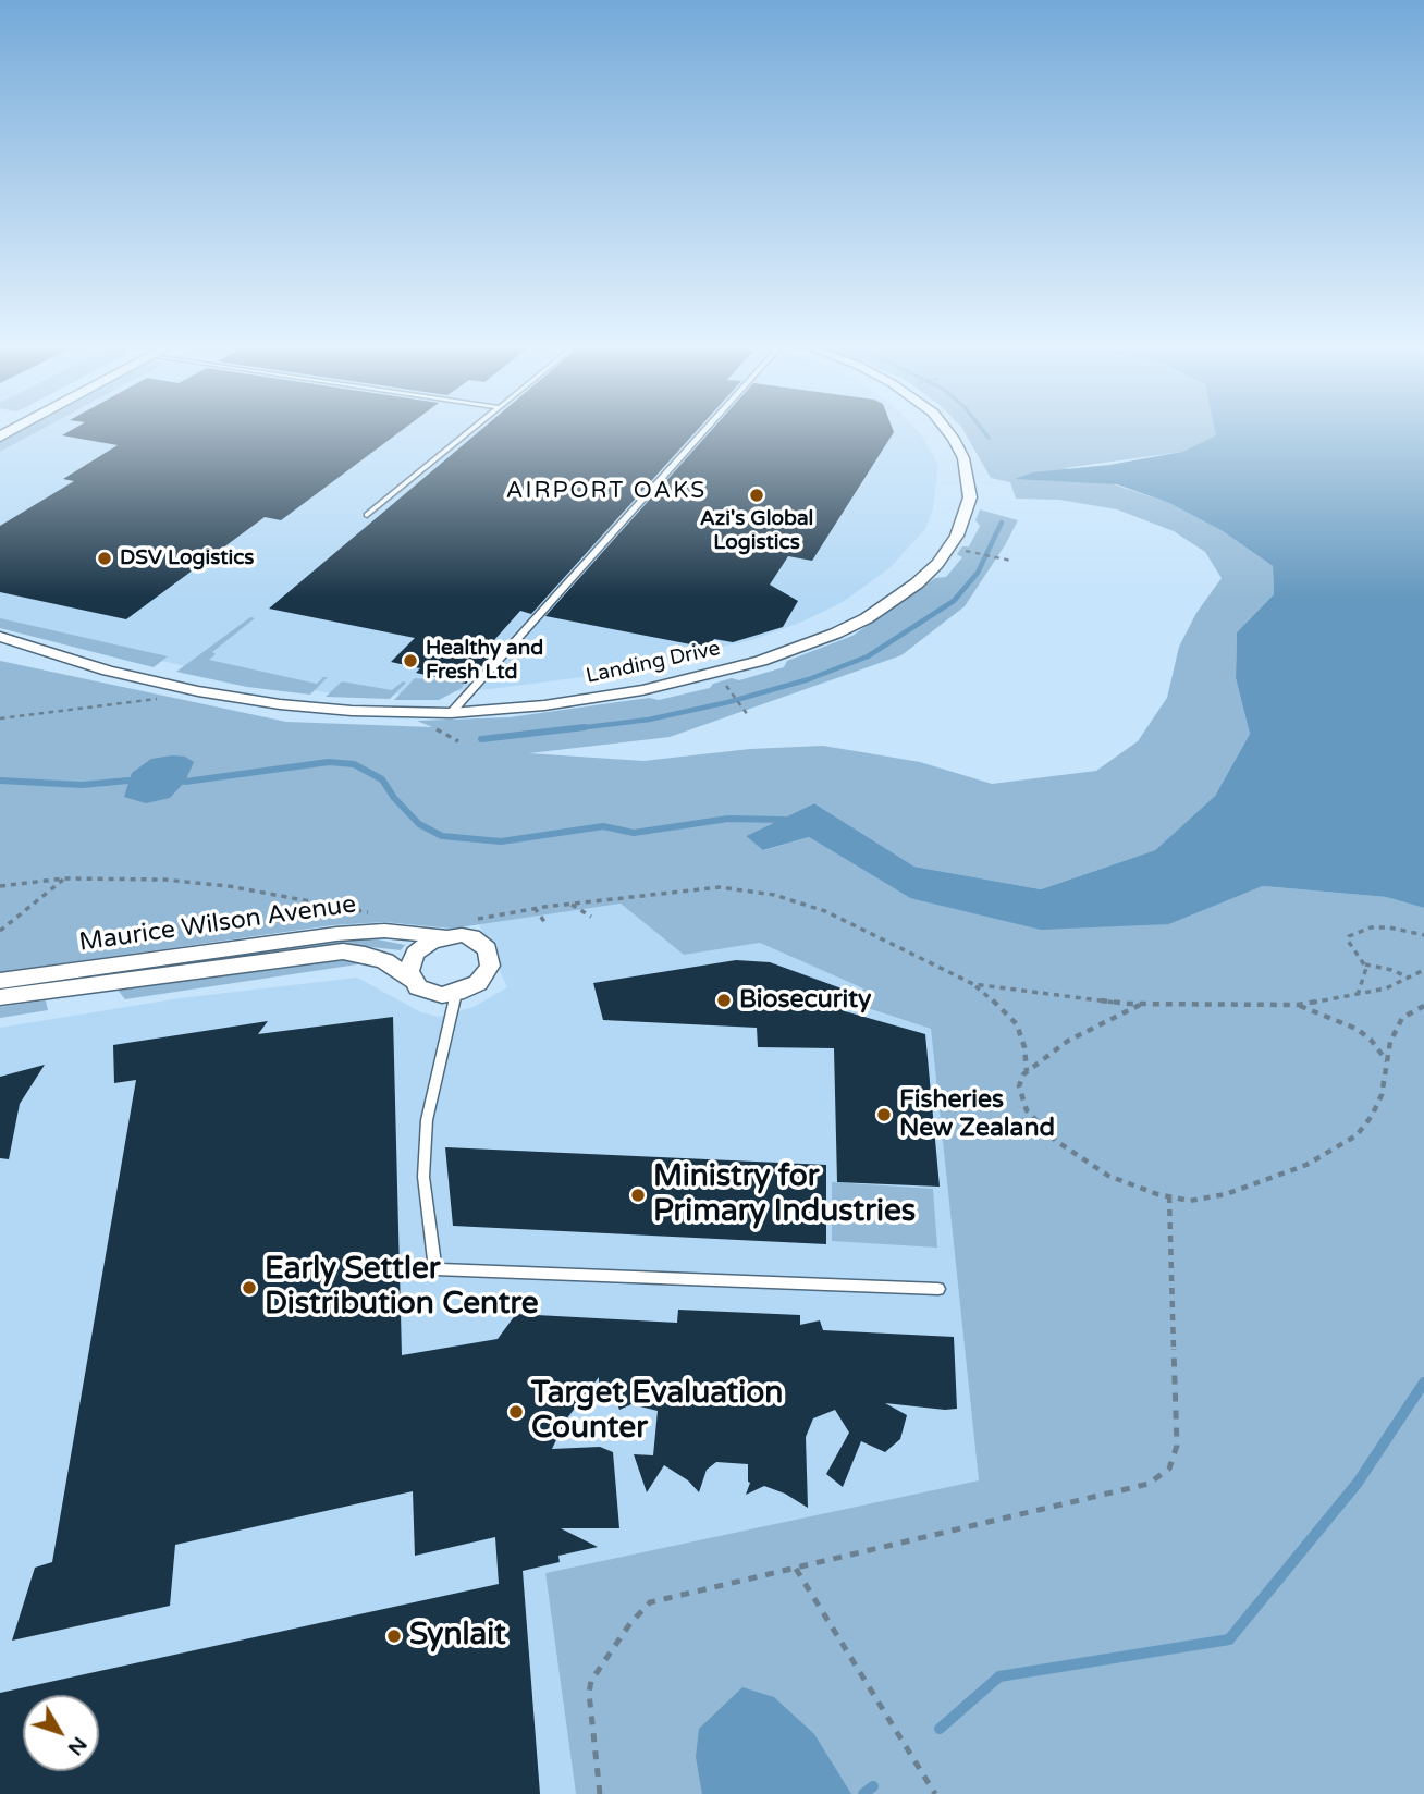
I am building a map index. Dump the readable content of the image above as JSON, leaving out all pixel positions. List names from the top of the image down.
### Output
{
  "streets": {
    "street": ["Landing Drive", "Maurice Wilson Avenue"]
  },
  "districts": ["AIRPORT OAKS"],
  "places": [
    "Azi's Global Logistics",
    "DSV Logistics",
    "Healthy and Fresh Ltd",
    "Biosecurity",
    "Fisheries New Zealand",
    "Ministry for Primary Industries",
    "Early Settler Distribution Centre",
    "Target Evaluation Counter",
    "Synlait"
  ],
  "north": "bottom right"
}
